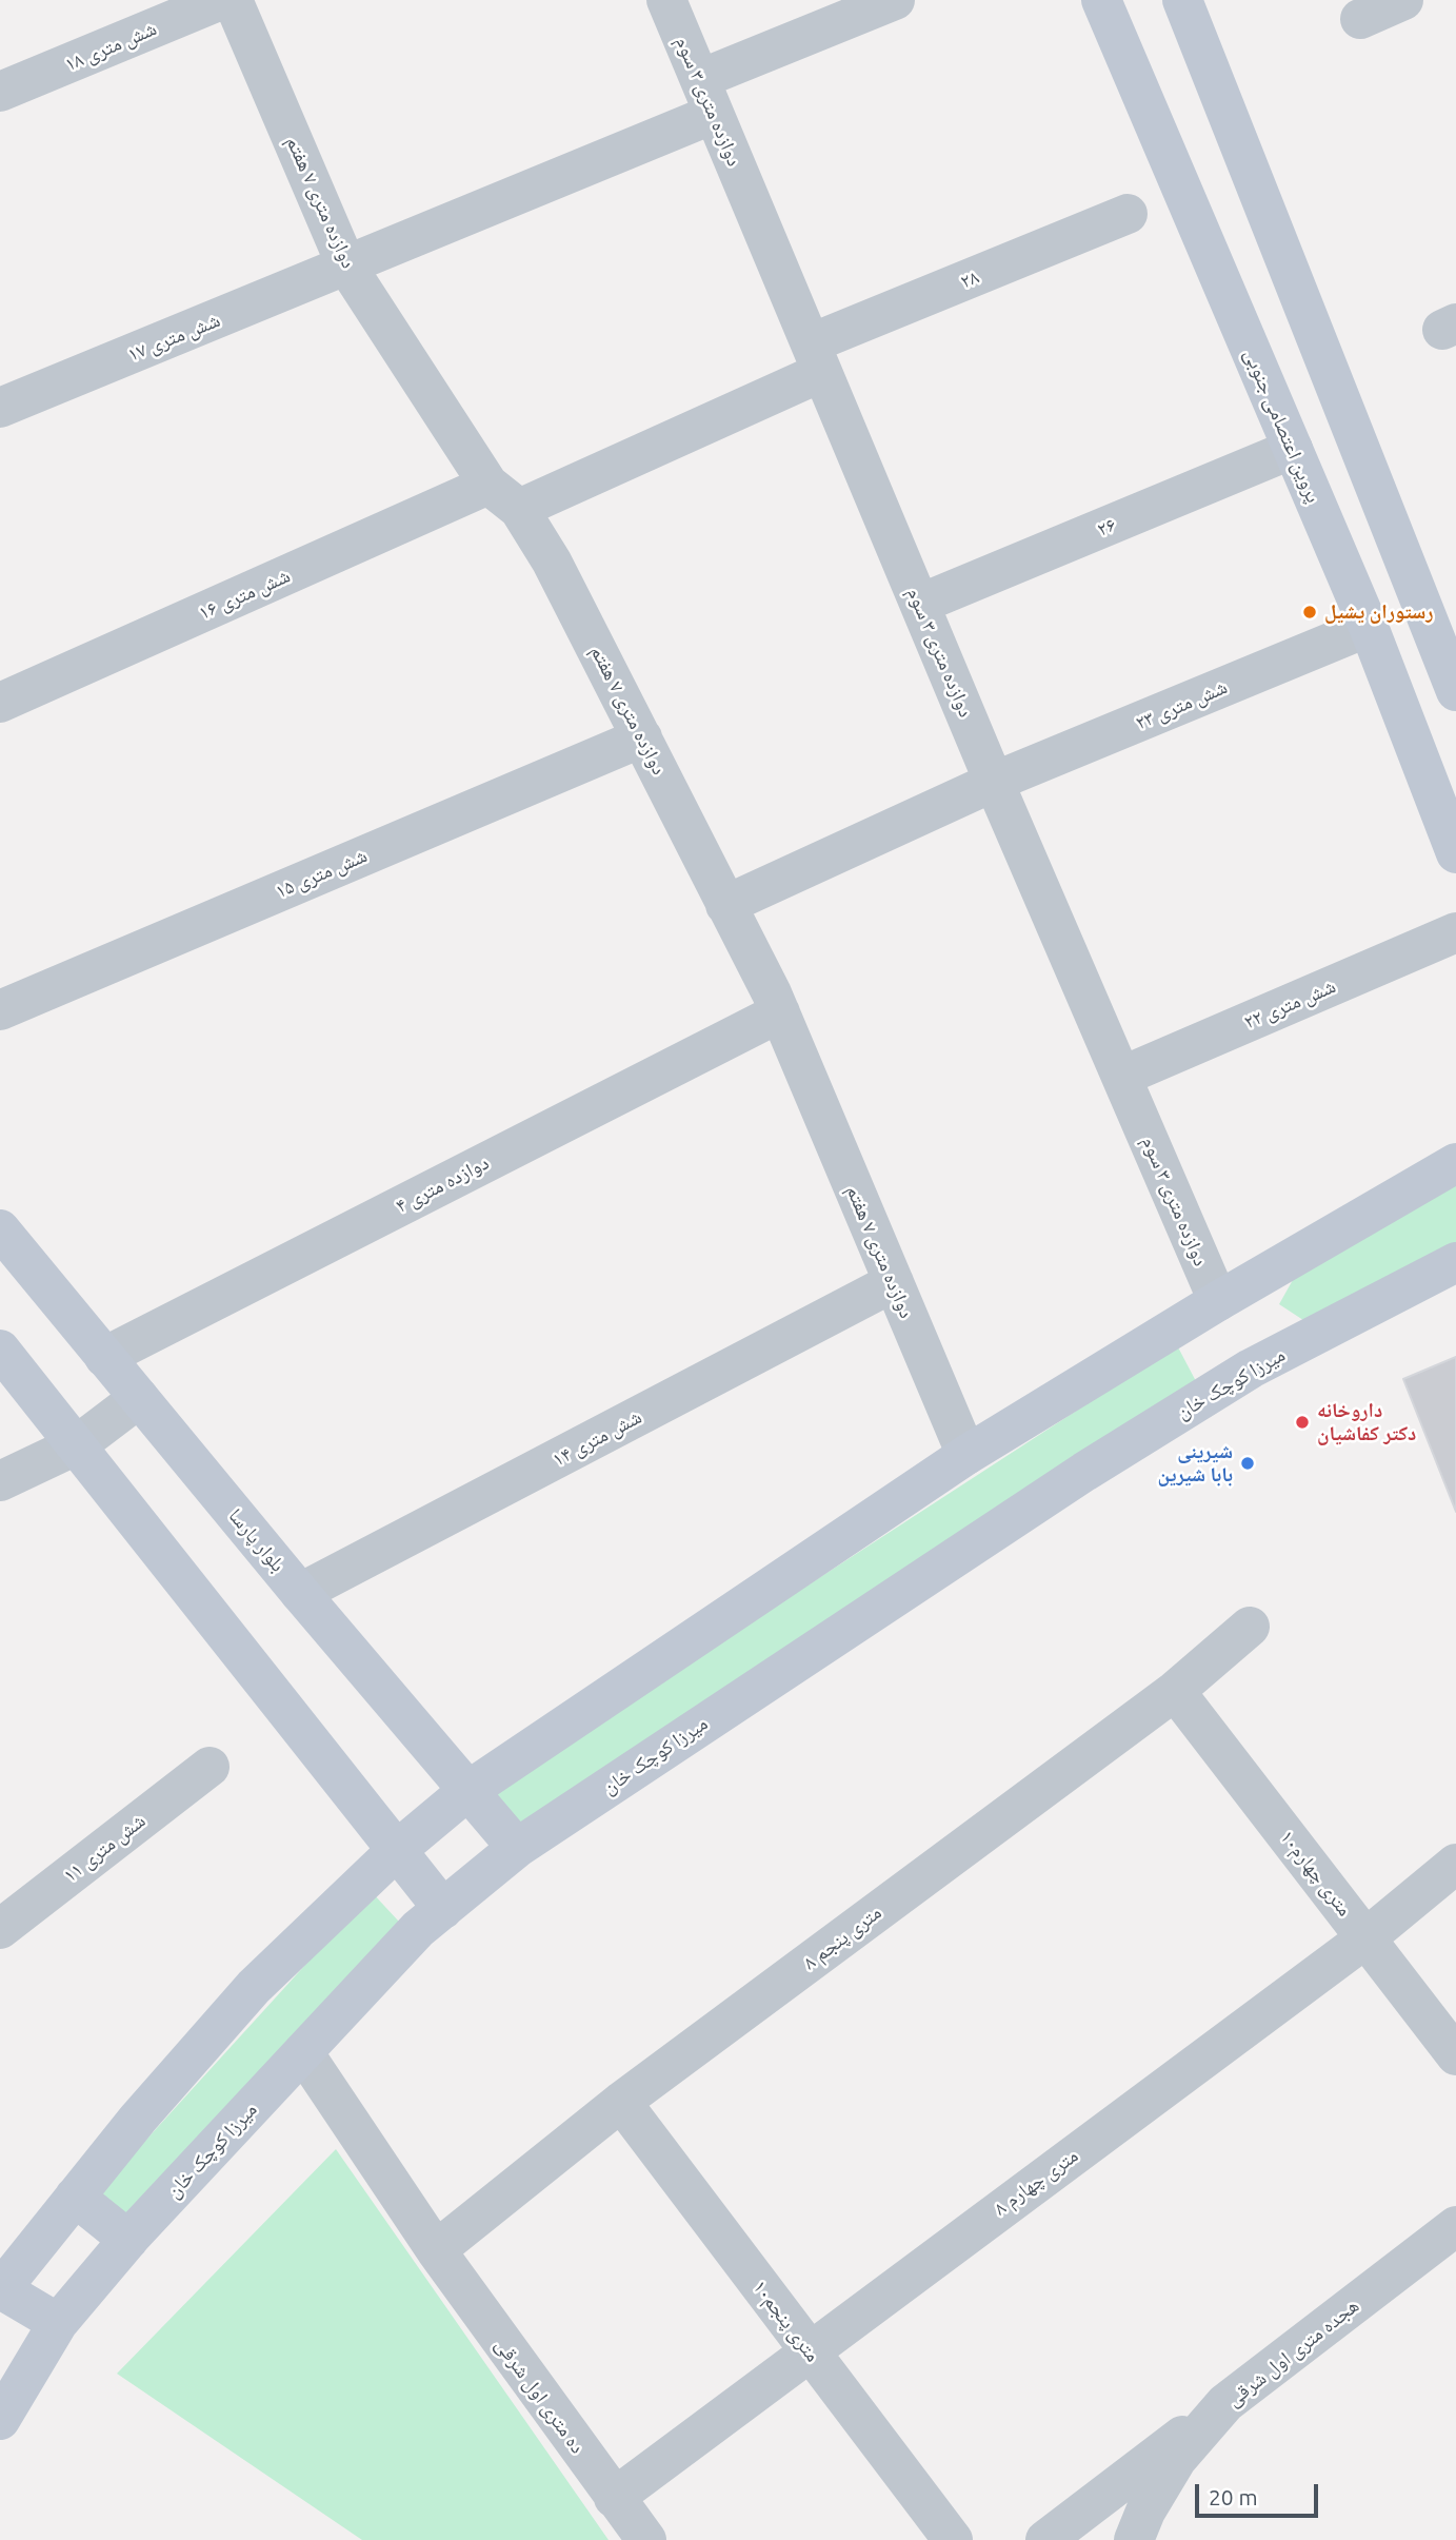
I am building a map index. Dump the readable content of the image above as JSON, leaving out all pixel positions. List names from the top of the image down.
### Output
{
  "streets": {
    "main road": ["پروین اعتصامی جنوبی", "میرزا کوچک خان", "بلوار پارسا"],
    "street": [
      "شش متری ۱۸",
      "دوازده متری ۳ سوم",
      "دوازده متری ۷ هفتم",
      "۲۸",
      "شش متری ۱۷",
      "۲۶",
      "شش متری ۱۶",
      "شش متری ۲۳",
      "شش متری ۱۵",
      "شش متری ۲۲",
      "دوازده متری ۴",
      "شش متری ۱۴",
      "شش متری ۱۱",
      "۱۰متری چهارم",
      "۸ متری پنجم",
      "۸ متری چهارم",
      "۱۰متری پنجم",
      "هجده متری اول شرقی",
      "ده متری اول شرقی"
    ]
  },
  "crossings": [
    ["دوازده متری ۳ سوم", "۲۸"],
    ["دوازده متری ۳ سوم", "شش متری ۱۷"],
    ["دوازده متری ۳ سوم", "۲۶"],
    ["دوازده متری ۳ سوم", "شش متری ۲۳"],
    ["دوازده متری ۳ سوم", "شش متری ۲۲"],
    ["دوازده متری ۷ هفتم", "۲۸"],
    ["دوازده متری ۷ هفتم", "شش متری ۱۷"],
    ["دوازده متری ۷ هفتم", "شش متری ۱۶"],
    ["دوازده متری ۷ هفتم", "شش متری ۲۳"],
    ["دوازده متری ۷ هفتم", "شش متری ۱۵"],
    ["دوازده متری ۷ هفتم", "دوازده متری ۴"],
    ["دوازده متری ۷ هفتم", "شش متری ۱۴"],
    ["۲۸", "شش متری ۱۶"],
    ["پروین اعتصامی جنوبی", "۲۶"],
    ["پروین اعتصامی جنوبی", "شش متری ۲۳"],
    ["دوازده متری ۴", "بلوار پارسا"],
    ["میرزا کوچک خان", "بلوار پارسا"],
    ["میرزا کوچک خان", "ده متری اول شرقی"],
    ["شش متری ۱۴", "بلوار پارسا"],
    ["۱۰متری چهارم", "۸ متری پنجم"],
    ["۱۰متری چهارم", "۸ متری چهارم"],
    ["۸ متری پنجم", "۱۰متری پنجم"],
    ["۸ متری پنجم", "ده متری اول شرقی"],
    ["۸ متری چهارم", "۱۰متری پنجم"],
    ["۸ متری چهارم", "ده متری اول شرقی"]
  ],
  "places": ["رستوران یشیل", "داروخانه دکتر کفاشیان", "شیرینی بابا شیرین"],
  "scale_bar": "20 m"
}
